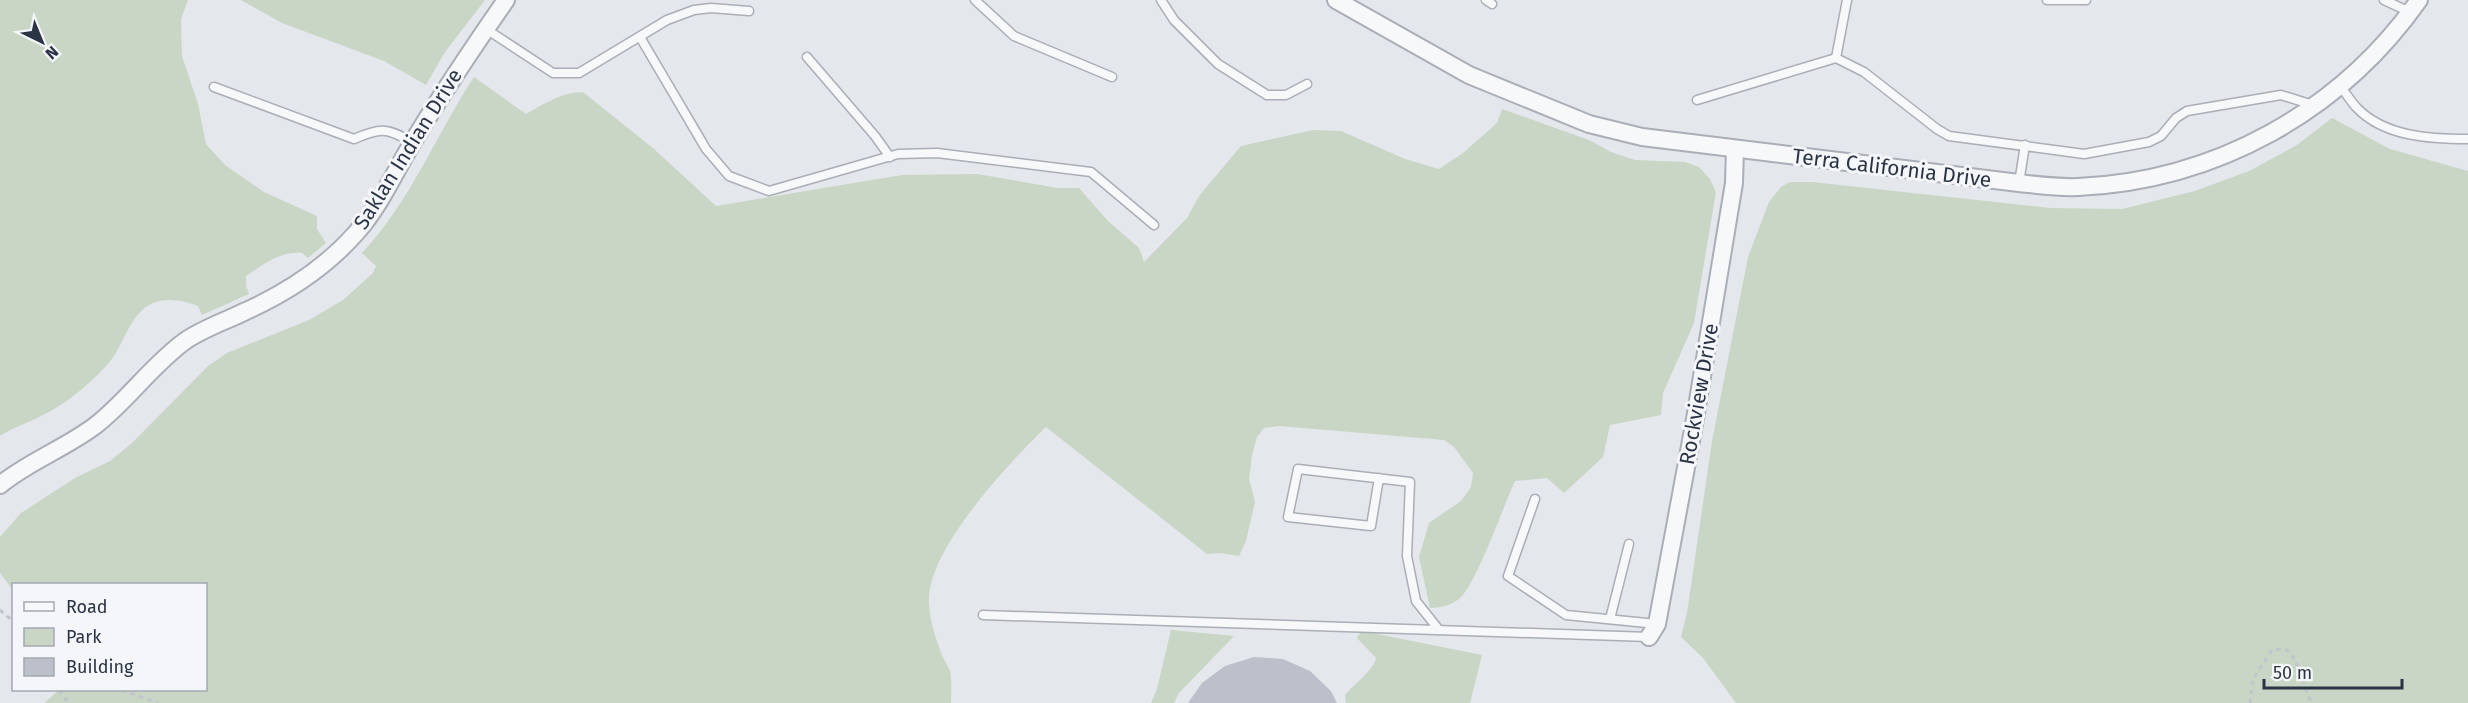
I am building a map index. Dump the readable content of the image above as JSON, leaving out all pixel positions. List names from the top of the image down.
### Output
{
  "streets": {
    "street": ["Saklan Indian Drive", "Terra California Drive", "Rockview Drive"]
  },
  "crossings": [
    ["Terra California Drive", "Rockview Drive"]
  ],
  "legend": ["Road", "Park", "Building"],
  "scale_bar": "50 m",
  "north": "bottom right"
}
